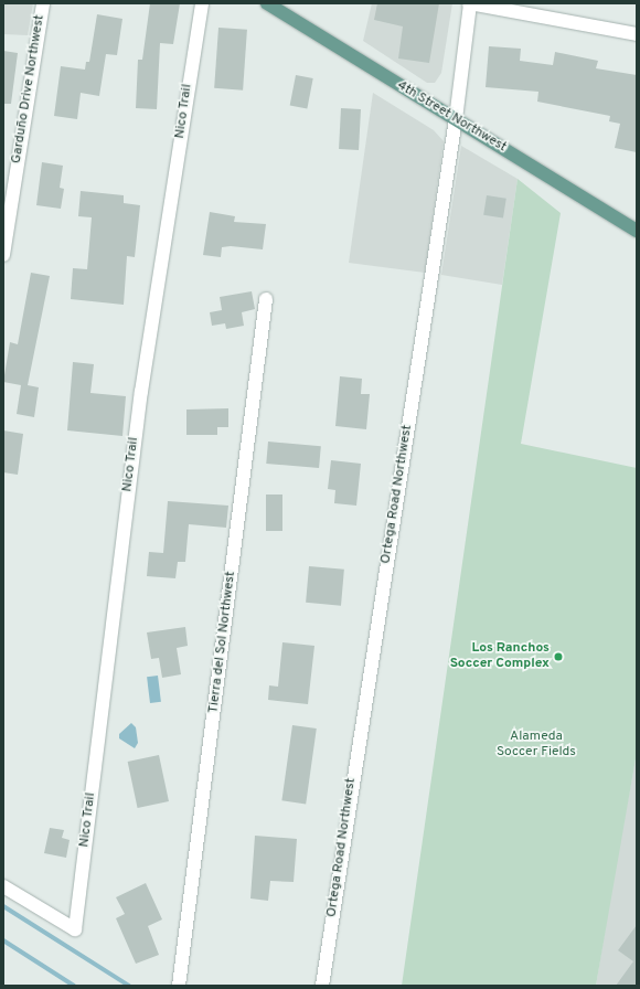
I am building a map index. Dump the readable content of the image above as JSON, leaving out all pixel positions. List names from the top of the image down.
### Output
{
  "streets": {
    "main road": ["4th Street Northwest"],
    "street": [
      "Garduño Drive Northwest",
      "Nico Trail",
      "Ortega Road Northwest",
      "Tierra del Sol Northwest"
    ]
  },
  "crossings": [
    ["4th Street Northwest", "Ortega Road Northwest"]
  ],
  "parks": ["Alameda Soccer Fields"],
  "places": ["Los Ranchos Soccer Complex"]
}
